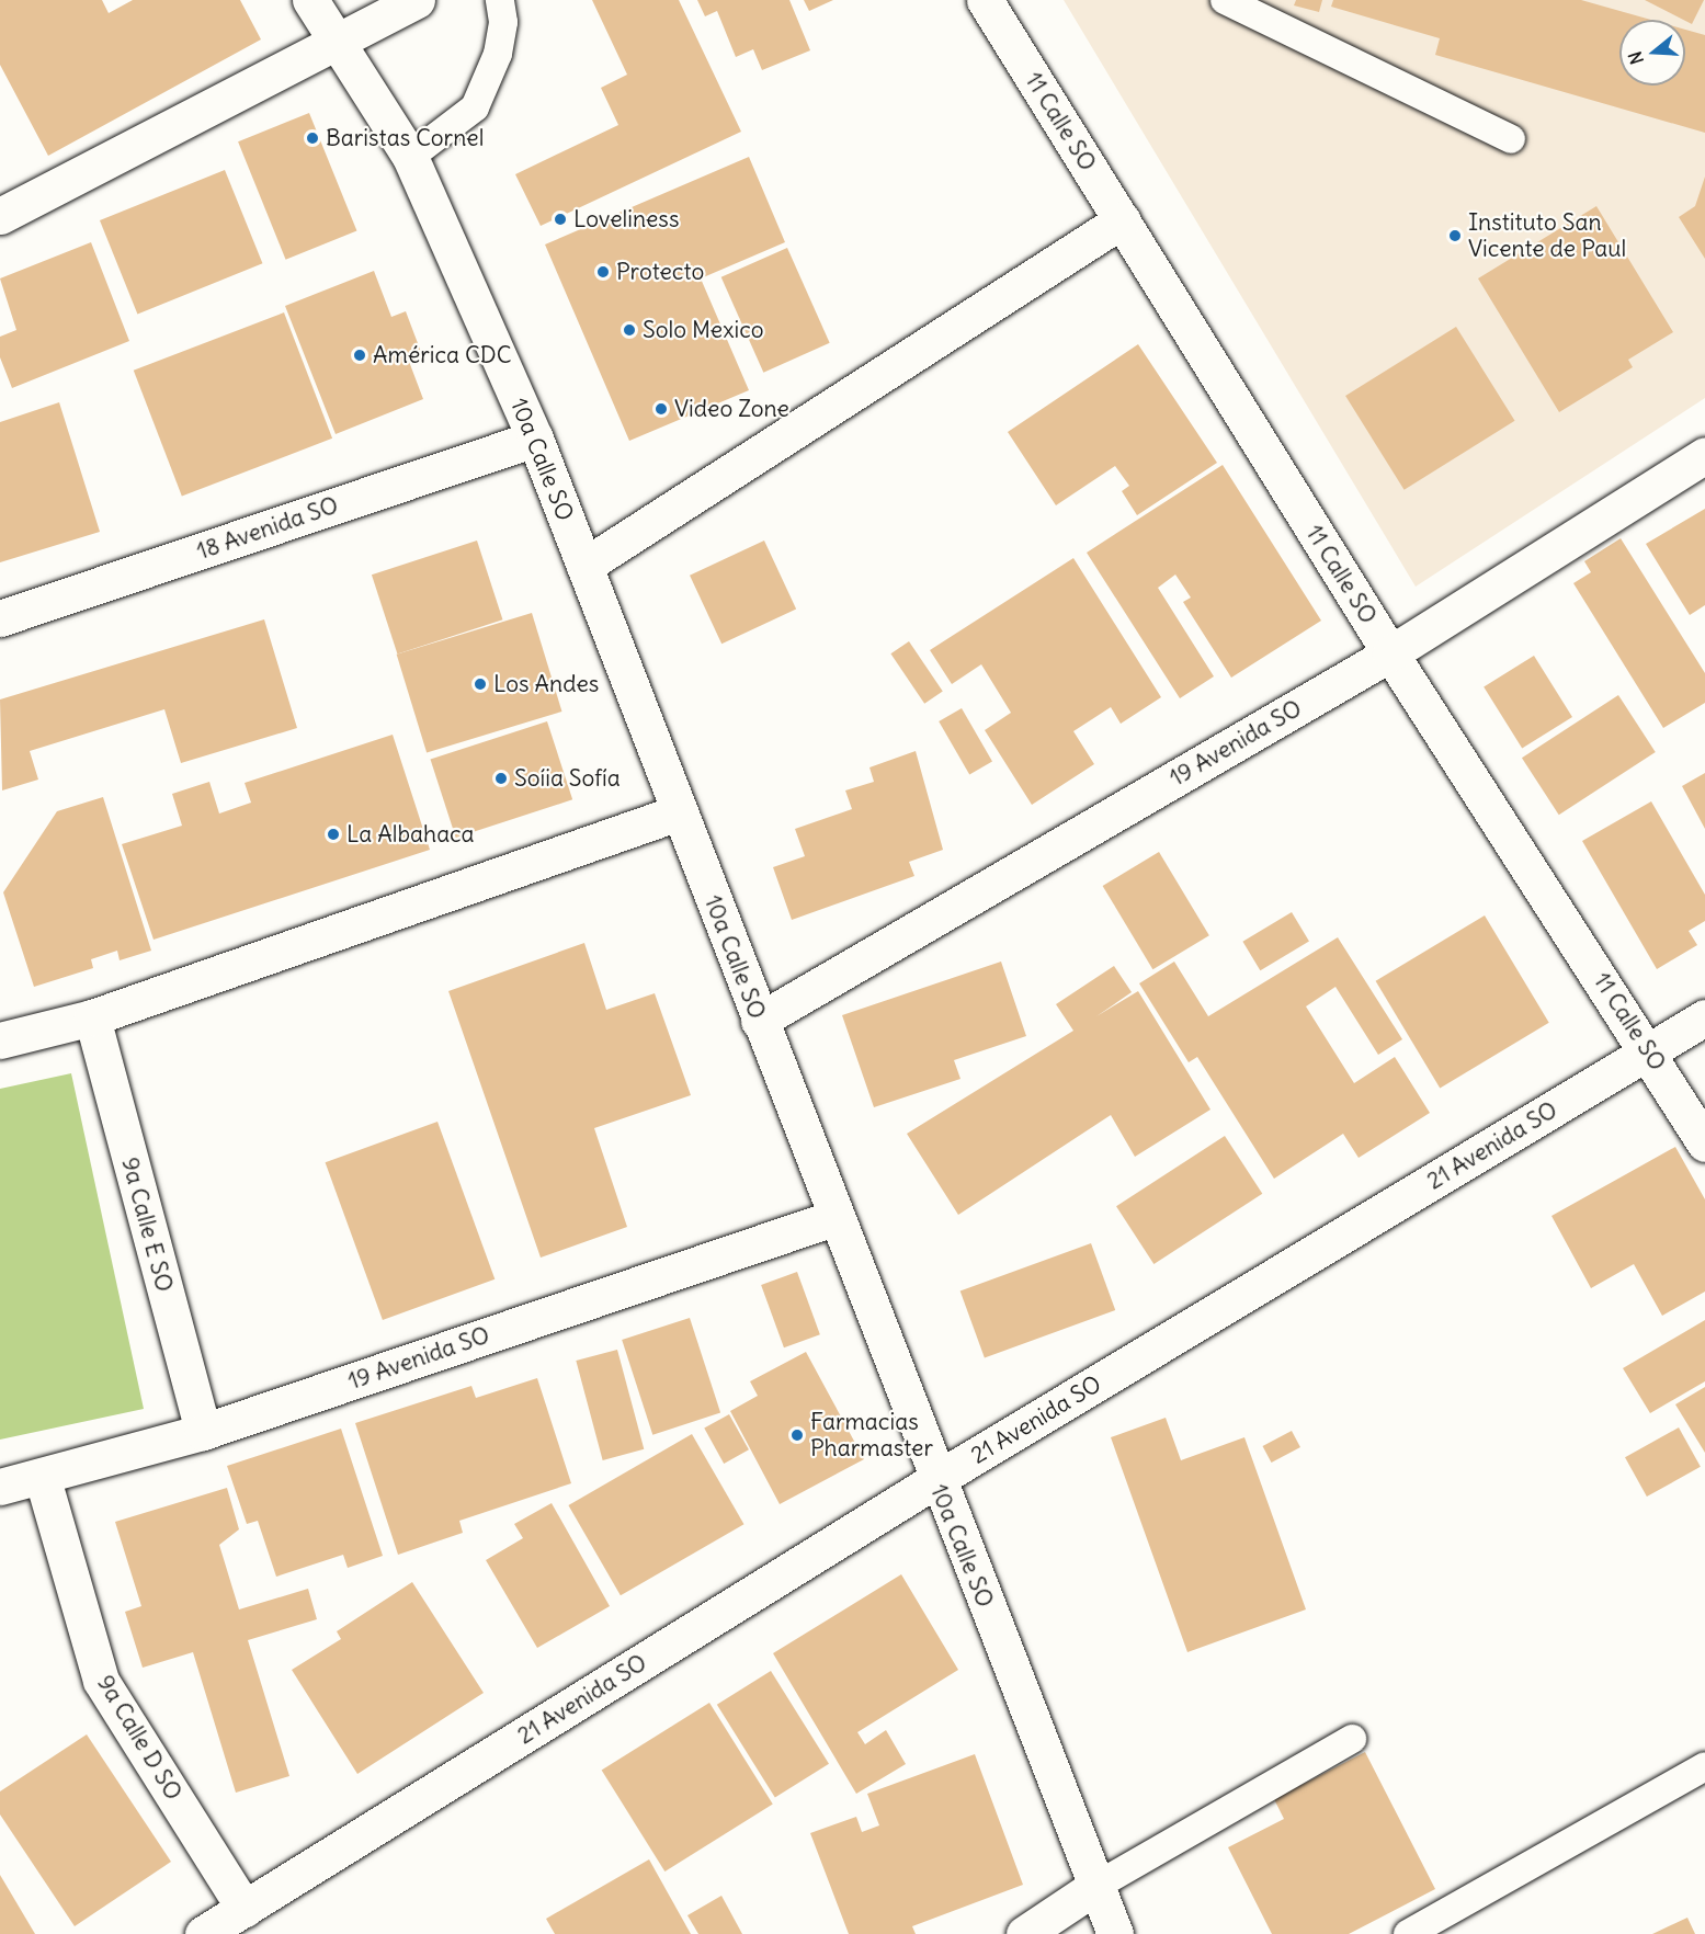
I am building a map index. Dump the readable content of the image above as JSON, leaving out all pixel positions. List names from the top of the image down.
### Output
{
  "streets": {
    "street": [
      "11 Calle SO",
      "10a Calle SO",
      "18 Avenida SO",
      "19 Avenida SO",
      "21 Avenida SO",
      "9a Calle E SO",
      "9a Calle D SO"
    ]
  },
  "crossings": [
    ["11 Calle SO", "19 Avenida SO"],
    ["11 Calle SO", "21 Avenida SO"],
    ["10a Calle SO", "18 Avenida SO"],
    ["10a Calle SO", "19 Avenida SO"],
    ["10a Calle SO", "21 Avenida SO"],
    ["19 Avenida SO", "9a Calle E SO"],
    ["19 Avenida SO", "9a Calle D SO"],
    ["21 Avenida SO", "9a Calle D SO"]
  ],
  "places": [
    "Baristas Cornel",
    "Loveliness",
    "Instituto San Vicente de Paul",
    "Protecto",
    "Solo Mexico",
    "América CDC",
    "Video Zone",
    "Los Andes",
    "Soíia Sofía",
    "La Albahaca",
    "Farmacias Pharmaster"
  ],
  "north": "left"
}
